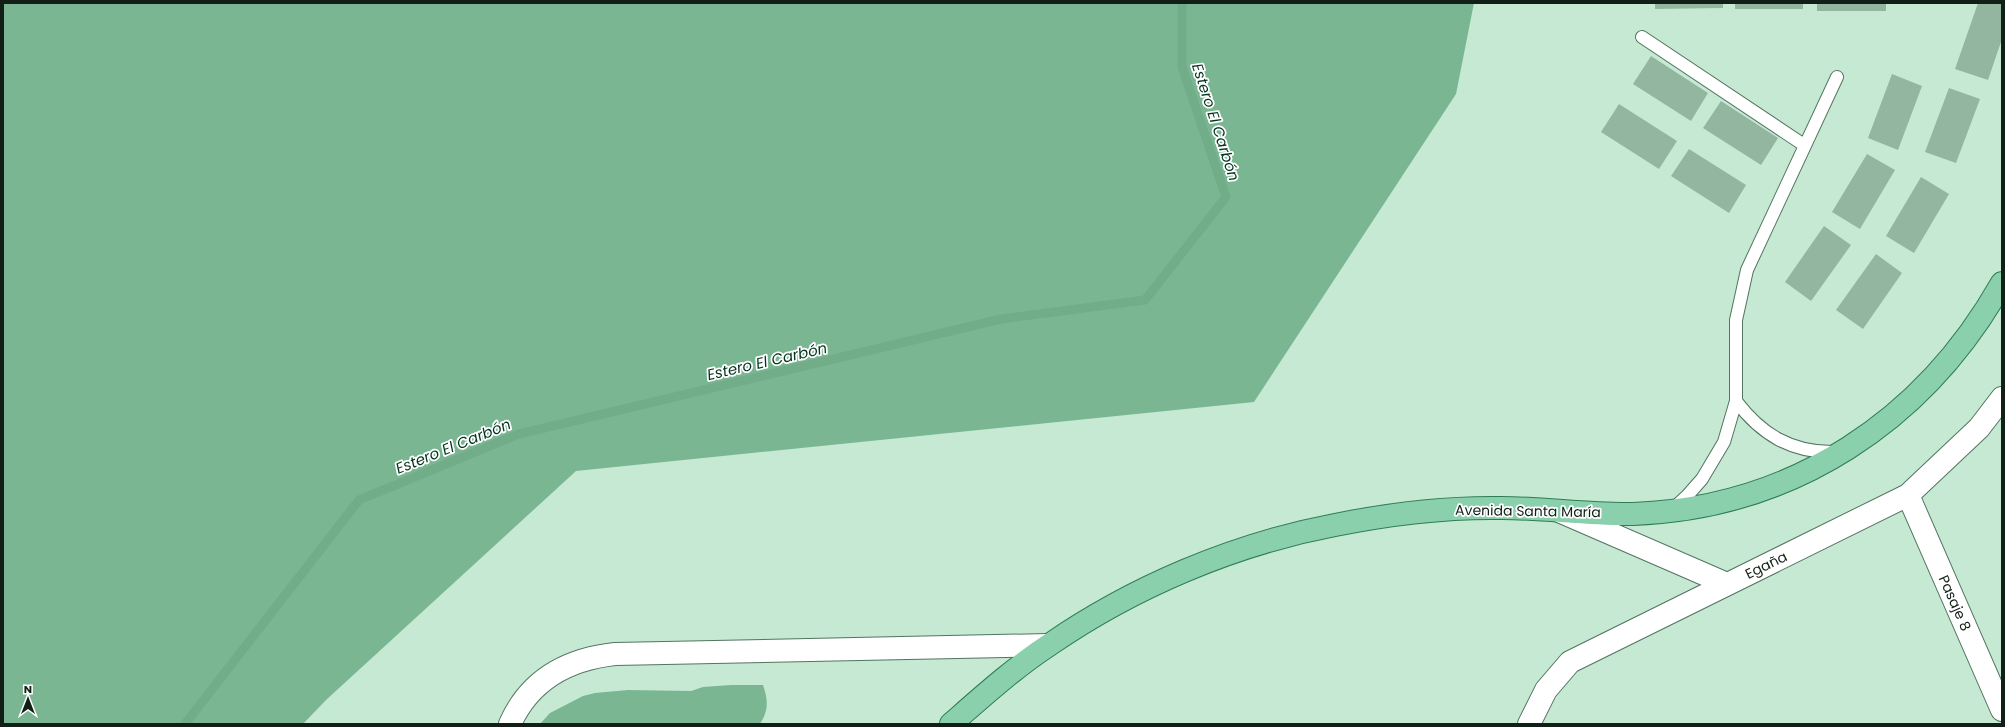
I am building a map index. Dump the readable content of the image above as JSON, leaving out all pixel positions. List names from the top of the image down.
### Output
{
  "streets": {
    "main road": ["Avenida Santa María"],
    "street": ["Egaña", "Pasaje 8"]
  },
  "crossings": [
    ["Egaña", "Pasaje 8"]
  ],
  "water": ["Estero El Carbón"],
  "north": "top"
}
